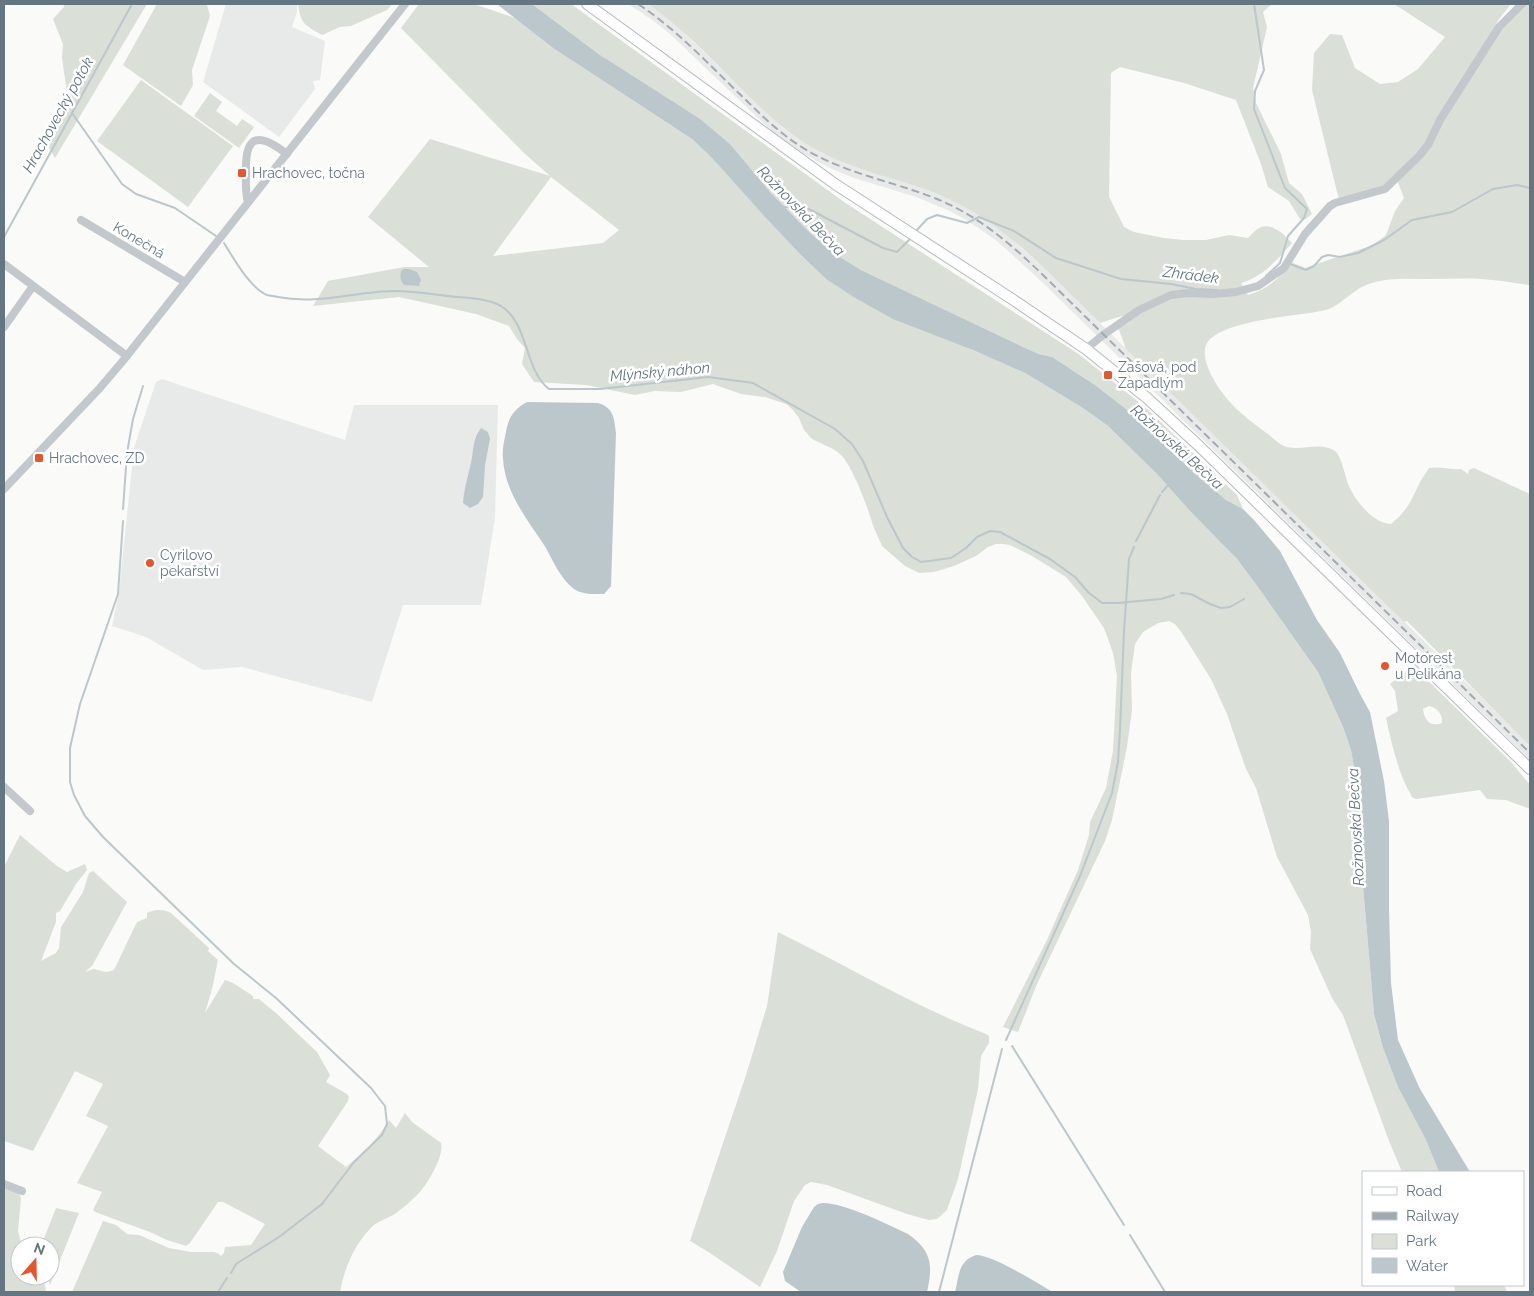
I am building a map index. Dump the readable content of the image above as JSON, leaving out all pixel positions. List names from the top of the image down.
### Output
{
  "streets": {
    "street": ["Konečná"]
  },
  "water": [
    "Hrachovecký potok",
    "Rožnovská Bečva",
    "Zhrádek",
    "Mlýnský náhon"
  ],
  "places": {
    "transit": ["Hrachovec, točna", "Zašová, pod Zapadlým", "Hrachovec, ZD"],
    "other": ["Cyrilovo pekařství", "Motorest u Pelikána"]
  },
  "legend": [
    "Road",
    "Railway",
    "Park",
    "Water"
  ],
  "north": "top"
}
